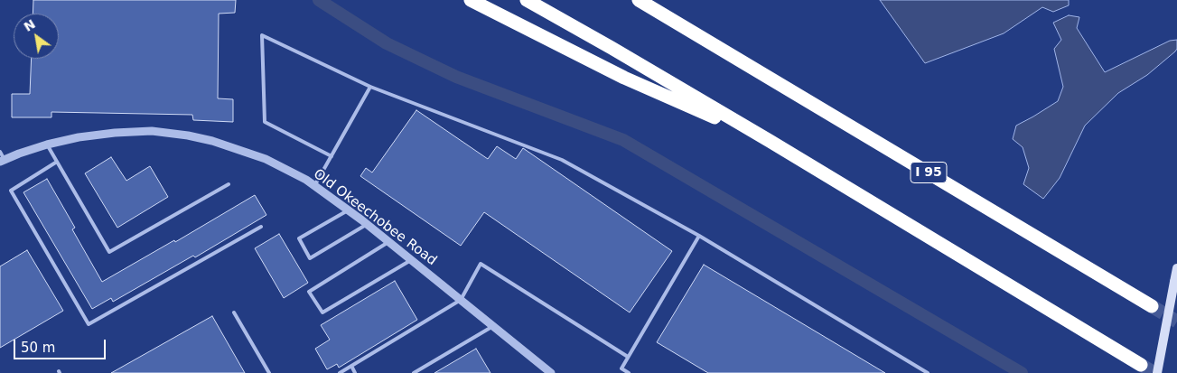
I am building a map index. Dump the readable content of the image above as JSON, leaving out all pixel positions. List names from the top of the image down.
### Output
{
  "streets": {
    "highway": ["I 95"],
    "street": ["Old Okeechobee Road"]
  },
  "scale_bar": "50 m",
  "north": "top left"
}
